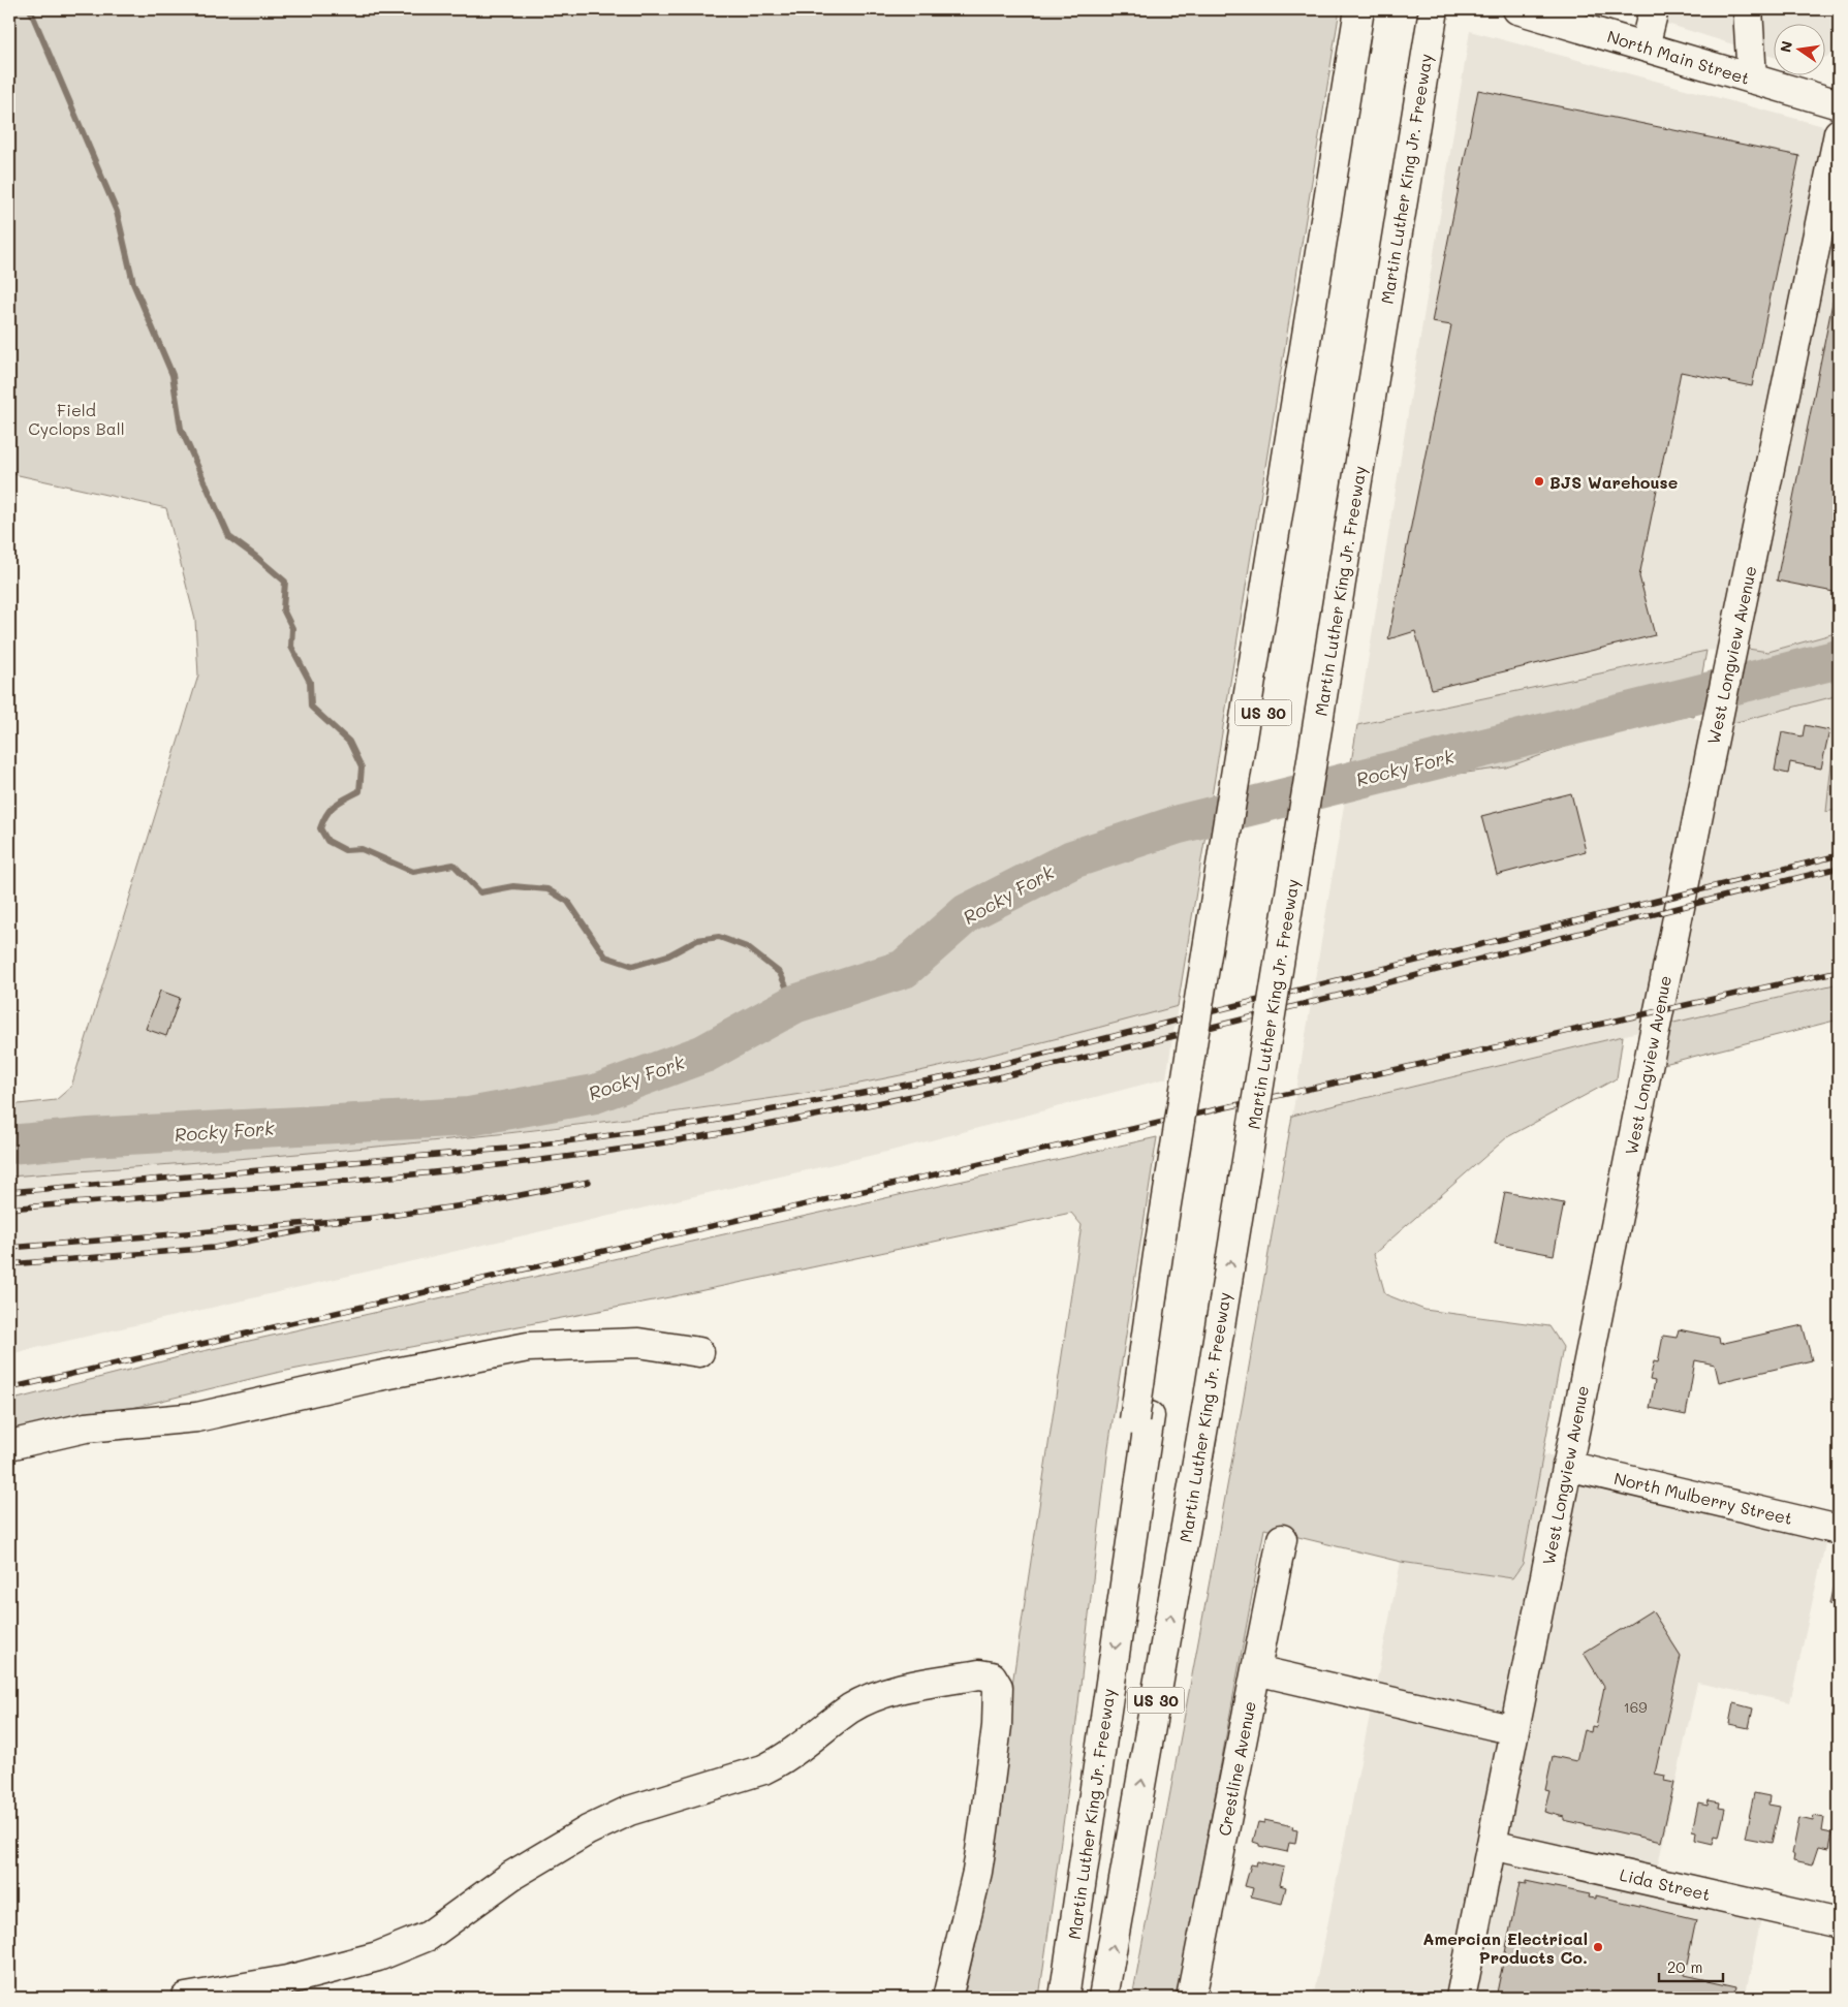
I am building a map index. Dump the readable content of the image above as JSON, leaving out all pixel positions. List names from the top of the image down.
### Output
{
  "streets": {
    "main road": [
      "North Main Street",
      "Martin Luther King Jr. Freeway",
      "West Longview Avenue",
      "US 30",
      "North Mulberry Street",
      "Crestline Avenue",
      "Lida Street"
    ]
  },
  "crossings": [
    ["West Longview Avenue", "North Mulberry Street"],
    ["West Longview Avenue", "Lida Street"]
  ],
  "water": ["Rocky Fork"],
  "parks": ["Field Cyclops Ball"],
  "places": ["BJS Warehouse", "Amercian Electrical Products Co."],
  "house_numbers": ["169"],
  "scale_bar": "20 m",
  "north": "left"
}
